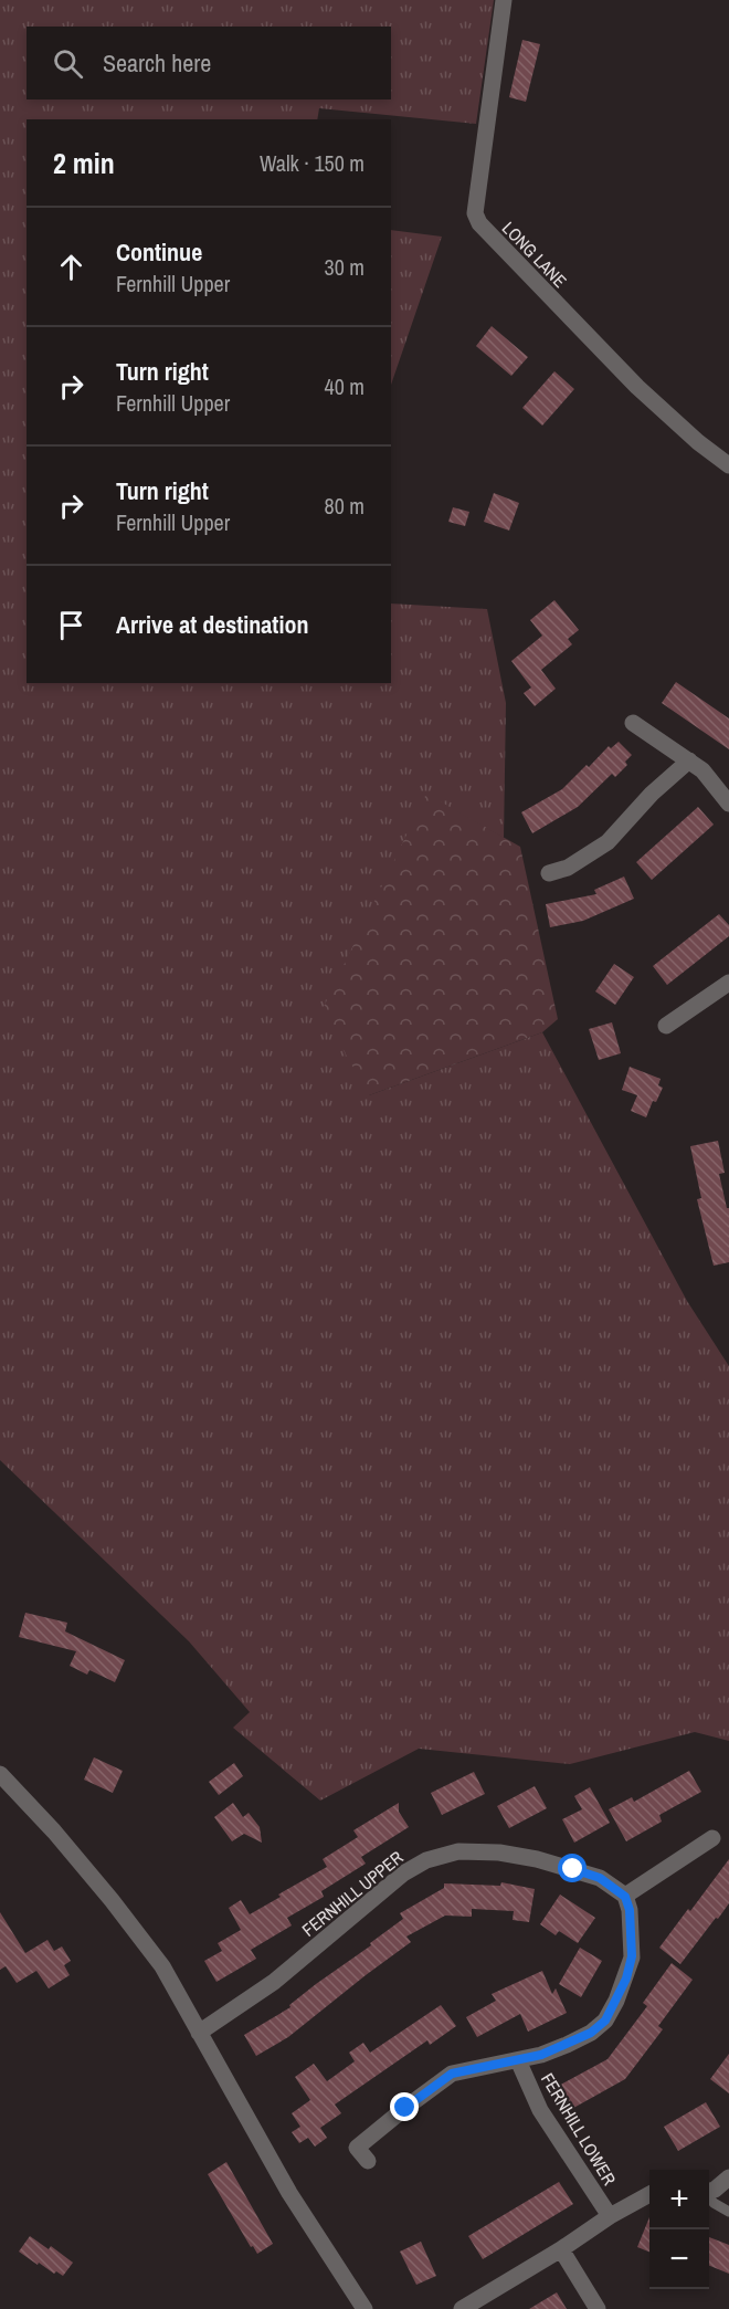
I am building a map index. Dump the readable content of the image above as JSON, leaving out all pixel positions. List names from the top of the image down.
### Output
{
  "streets": {
    "street": ["LONG LANE", "FERNHILL UPPER", "FERNHILL LOWER"]
  },
  "page": {
    "search": "Search here",
    "heading": ["2 min", "Walk · 150 m"],
    "list": [
      ["Continue", "Fernhill Upper", "30 m"],
      ["Turn right", "Fernhill Upper", "40 m"],
      ["Turn right", "Fernhill Upper", "80 m"],
      "Arrive at destination"
    ],
    "map_buttons": ["+", "−"]
  }
}
